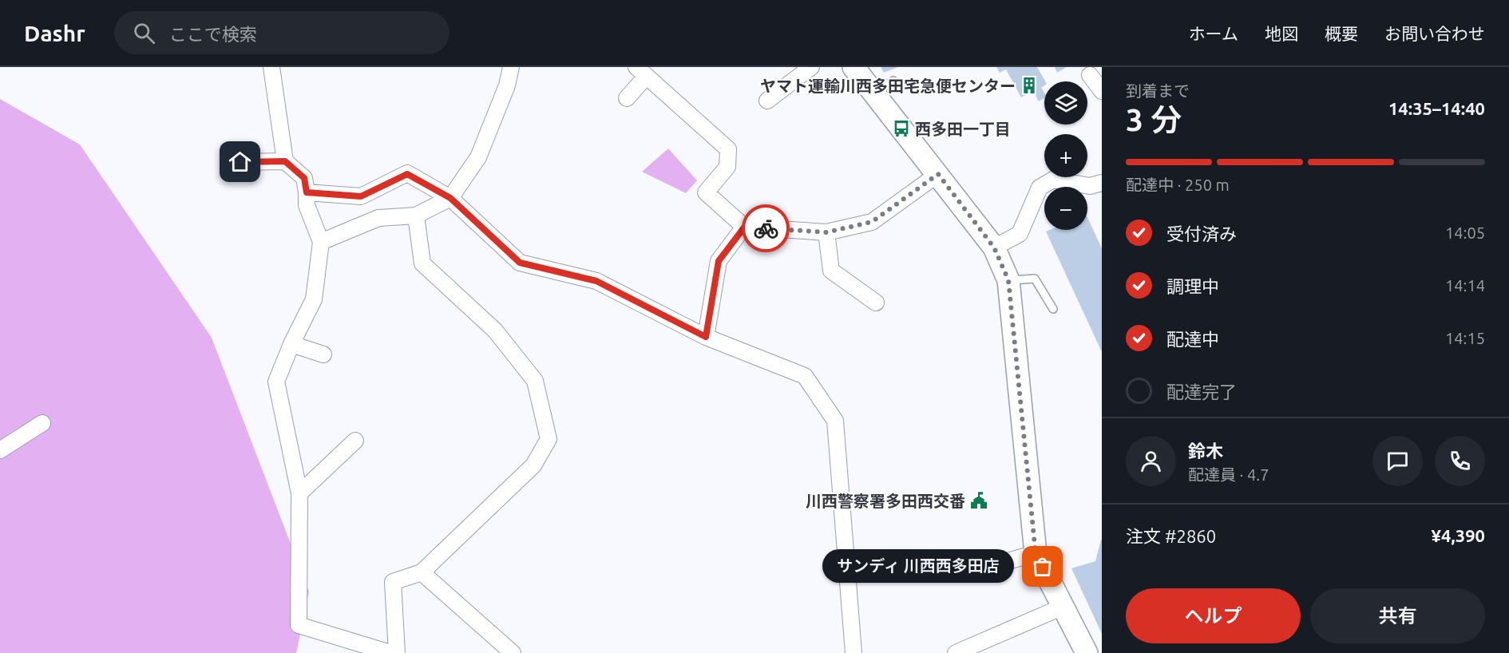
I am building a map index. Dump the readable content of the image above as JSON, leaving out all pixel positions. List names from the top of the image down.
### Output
{
  "places": {
    "building": ["ヤマト運輸川西多田宅急便センター"],
    "bus stop": ["西多田一丁目"],
    "public building": ["川西警察署多田西交番"],
    "other": ["サンディ 川西西多田店"]
  },
  "page": {
    "header": "Dashr",
    "search": "ここで検索",
    "nav": [
      "ホーム",
      "地図",
      "概要",
      "お問い合わせ"
    ],
    "heading": ["3 分", "到着まで", "14:35–14:40"],
    "panel": [
      "鈴木",
      "配達員 · 4.7",
      "注文 #2860",
      "¥4,390"
    ],
    "map_buttons": ["+", "−"],
    "bar": "配達中 · 250 m",
    "list": [
      ["受付済み", "14:05"],
      ["調理中", "14:14"],
      ["配達中", "14:15"],
      "配達完了"
    ],
    "bubble": "サンディ 川西西多田店",
    "buttons": ["ヘルプ", "共有"]
  }
}
